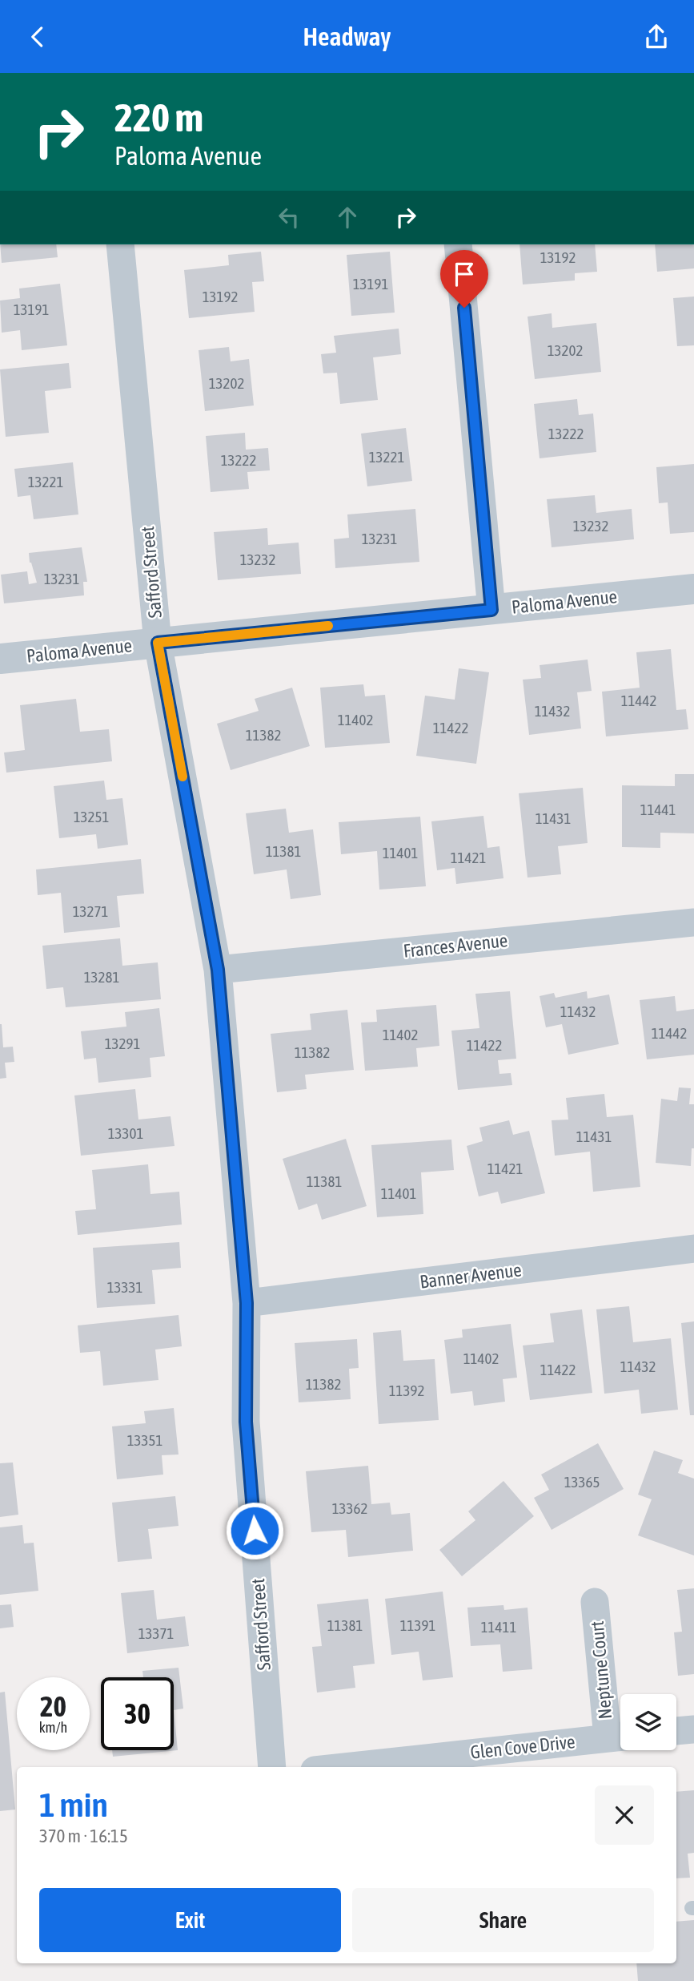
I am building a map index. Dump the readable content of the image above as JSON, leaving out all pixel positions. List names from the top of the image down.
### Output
{
  "streets": {
    "street": [
      "Safford Street",
      "Paloma Avenue",
      "Frances Avenue",
      "Banner Avenue",
      "Neptune Court",
      "Glen Cove Drive"
    ]
  },
  "crossings": [
    ["Safford Street", "Paloma Avenue"],
    ["Safford Street", "Frances Avenue"],
    ["Safford Street", "Banner Avenue"],
    ["Neptune Court", "Glen Cove Drive"]
  ],
  "house_numbers": [
    "13192",
    "13191",
    "13192",
    "13191",
    "13202",
    "13202",
    "13222",
    "13221",
    "13222",
    "13221",
    "13232",
    "13231",
    "13232",
    "13231",
    "11442",
    "11432",
    "11402",
    "11422",
    "11382",
    "11441",
    "13251",
    "11431",
    "11381",
    "11401",
    "11421",
    "13271",
    "13281",
    "11432",
    "11442",
    "11402",
    "13291",
    "11422",
    "11382",
    "13301",
    "11431",
    "11421",
    "11381",
    "11401",
    "13331",
    "11402",
    "11432",
    "11422",
    "11382",
    "11392",
    "13351",
    "13365",
    "13362",
    "11381",
    "11391",
    "11411",
    "13371"
  ],
  "page": {
    "header": "Headway",
    "turn": ["220 m", "Paloma Avenue"],
    "speed": "20 km/h",
    "limit": "30",
    "heading": ["1 min", "370 m · 16:15"],
    "buttons": ["Exit", "Share"]
  }
}
